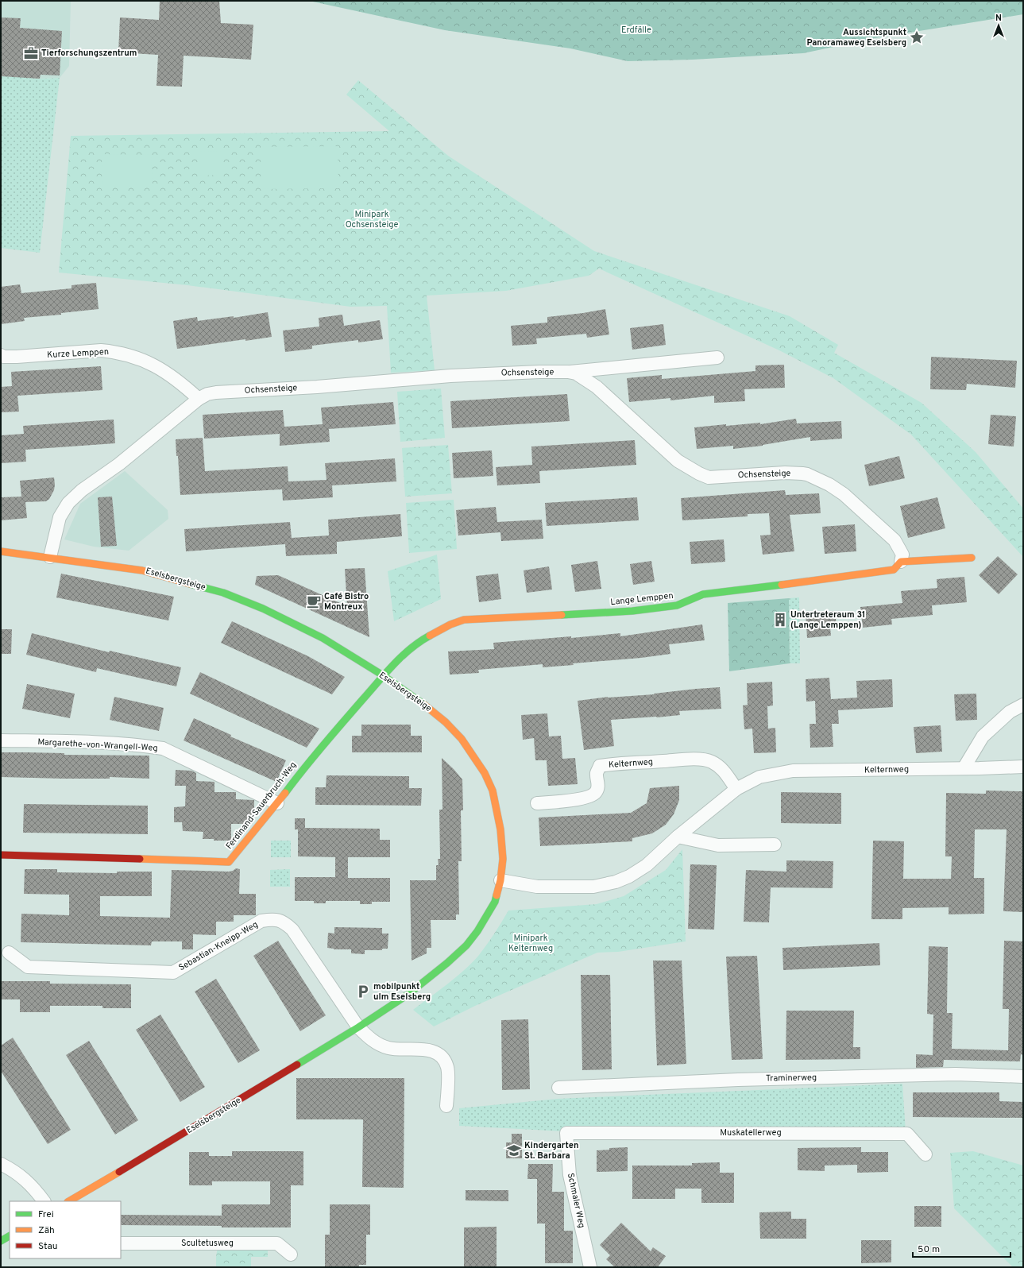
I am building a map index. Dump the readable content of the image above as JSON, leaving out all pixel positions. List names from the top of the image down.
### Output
{
  "streets": {
    "street": [
      "Kurze Lemppen",
      "Ochsensteige",
      "Eselsbergsteige",
      "Lange Lemppen",
      "Margarethe-von-Wrangell-Weg",
      "Kelternweg",
      "Ferdinand-Sauerbruch-Weg",
      "Sebastian-Kneipp-Weg",
      "Traminerweg",
      "Muskatellerweg",
      "Schmaler Weg",
      "Scultetusweg"
    ]
  },
  "crossings": [
    ["Kurze Lemppen", "Ochsensteige"],
    ["Ochsensteige", "Eselsbergsteige"],
    ["Ochsensteige", "Lange Lemppen"],
    ["Eselsbergsteige", "Lange Lemppen"],
    ["Eselsbergsteige", "Kelternweg"],
    ["Eselsbergsteige", "Ferdinand-Sauerbruch-Weg"],
    ["Eselsbergsteige", "Sebastian-Kneipp-Weg"],
    ["Lange Lemppen", "Ferdinand-Sauerbruch-Weg"],
    ["Margarethe-von-Wrangell-Weg", "Ferdinand-Sauerbruch-Weg"],
    ["Muskatellerweg", "Schmaler Weg"]
  ],
  "parks": ["Erdfälle", "Minipark Ochsensteige", "Minipark Kelternweg"],
  "places": {
    "place": ["Aussichtspunkt Panoramaweg Eselsberg"],
    "office": ["Tierforschungszentrum"],
    "cafe": ["Café Bistro Montreux"],
    "building": ["Untertreteraum 31 (Lange Lemppen)"],
    "parking": ["mobilpunkt ulm Eselsberg"],
    "school or university": ["Kindergarten St. Barbara"]
  },
  "legend": ["Frei", "Zäh", "Stau"],
  "scale_bar": "50 m",
  "north": "top"
}
